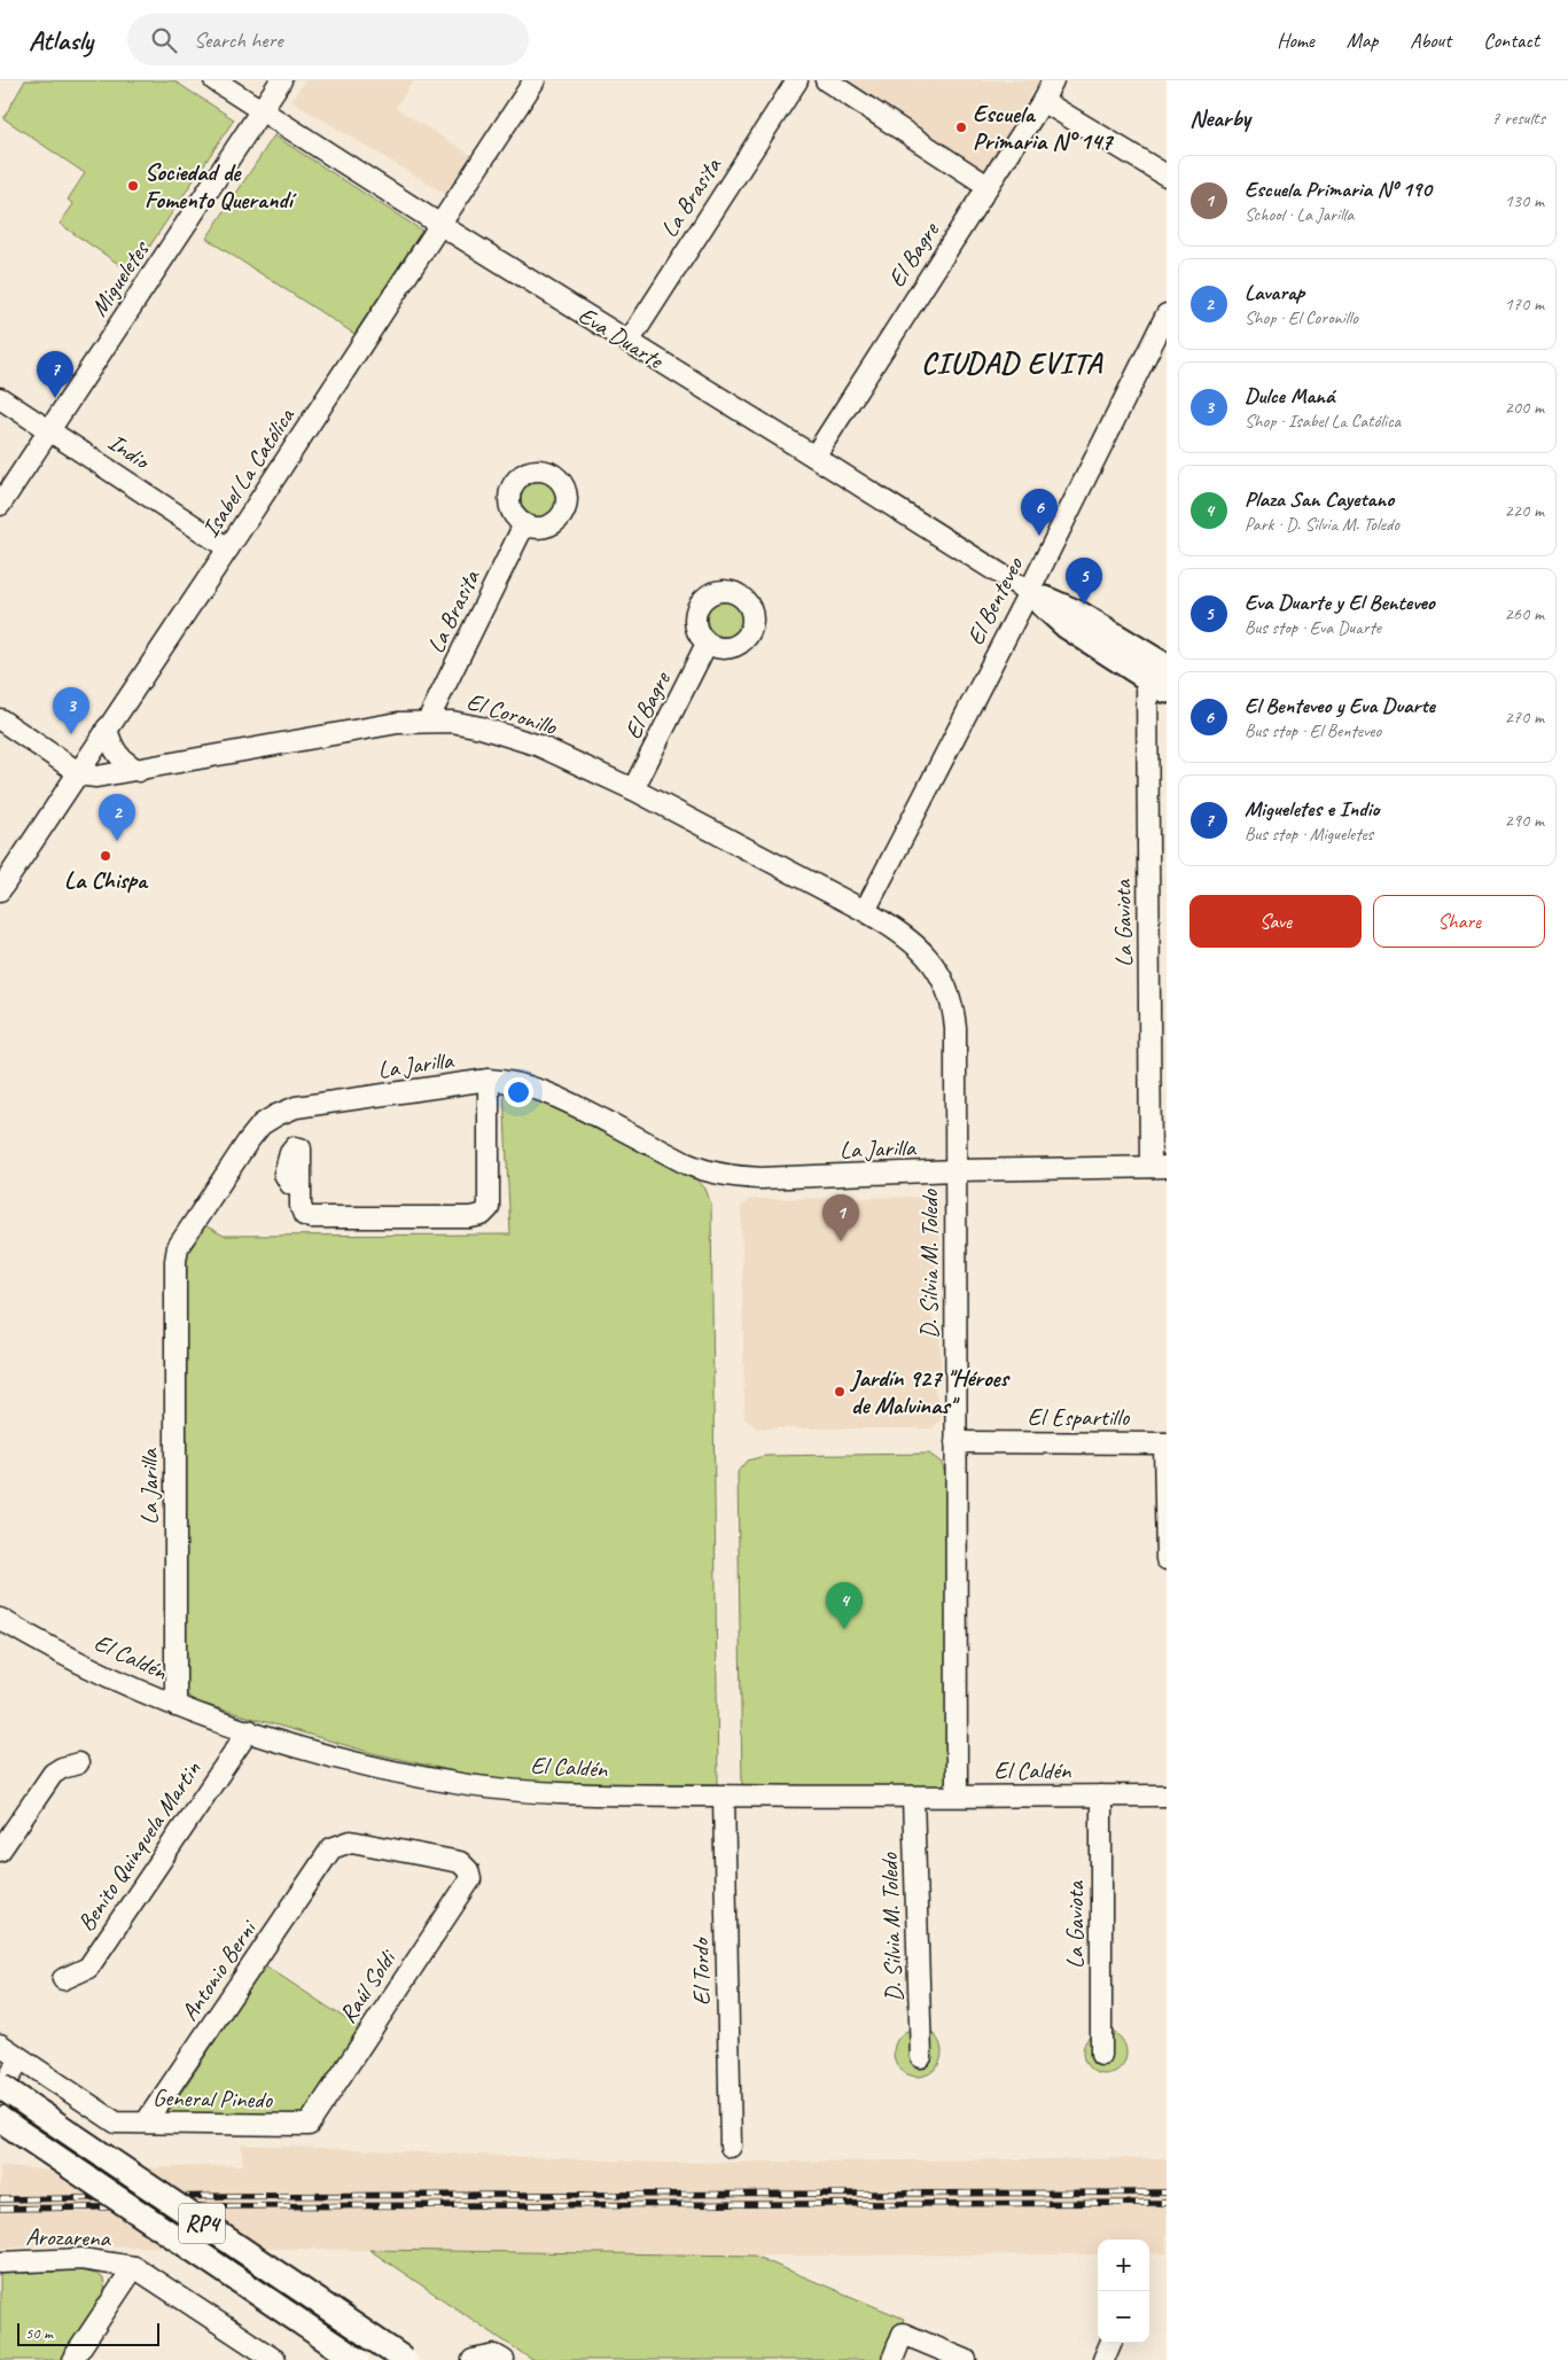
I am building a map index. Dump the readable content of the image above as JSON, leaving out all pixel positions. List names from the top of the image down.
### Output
{
  "streets": {
    "main road": ["Eva Duarte", "RP4"],
    "street": [
      "La Brasita",
      "El Bagre",
      "Migueletes",
      "Indio",
      "Isabel La Católica",
      "El Benteveo",
      "El Coronillo",
      "La Gaviota",
      "La Jarilla",
      "D. Silvia M. Toledo",
      "El Espartillo",
      "El Caldén",
      "Benito Quinquela Martin",
      "Antonio Berni",
      "El Tordo",
      "Raúl Soldi",
      "General Pinedo",
      "Arozarena"
    ]
  },
  "crossings": [
    ["La Brasita", "Eva Duarte"],
    ["La Brasita", "El Coronillo"],
    ["El Bagre", "Eva Duarte"],
    ["El Bagre", "El Coronillo"],
    ["Migueletes", "Eva Duarte"],
    ["Migueletes", "Indio"],
    ["Eva Duarte", "Isabel La Católica"],
    ["Eva Duarte", "El Benteveo"],
    ["Eva Duarte", "La Gaviota"],
    ["Indio", "Isabel La Católica"],
    ["Isabel La Católica", "El Coronillo"],
    ["El Benteveo", "El Coronillo"],
    ["El Benteveo", "D. Silvia M. Toledo"],
    ["El Coronillo", "D. Silvia M. Toledo"],
    ["La Gaviota", "La Jarilla"],
    ["La Gaviota", "El Caldén"],
    ["La Jarilla", "D. Silvia M. Toledo"],
    ["La Jarilla", "El Caldén"],
    ["D. Silvia M. Toledo", "El Espartillo"],
    ["D. Silvia M. Toledo", "El Caldén"],
    ["El Caldén", "Benito Quinquela Martin"],
    ["El Caldén", "El Tordo"],
    ["Antonio Berni", "Raúl Soldi"],
    ["Antonio Berni", "General Pinedo"],
    ["Raúl Soldi", "General Pinedo"]
  ],
  "districts": ["CIUDAD EVITA"],
  "places": [
    "Escuela Primaria N° 147",
    "Sociedad de Fomento Querandí",
    "La Chispa",
    "Jardín 927 \"Héroes de Malvinas\""
  ],
  "scale_bar": "50 m",
  "page": {
    "header": "Atlasly",
    "search": "Search here",
    "nav": [
      "Home",
      "Map",
      "About",
      "Contact"
    ],
    "heading": ["Nearby", "7 results"],
    "list": [
      {
        "mark": "1",
        "name": "Escuela Primaria Nº 190",
        "note": "School · La Jarilla",
        "value": "130 m"
      },
      {
        "mark": "2",
        "name": "Lavarap",
        "note": "Shop · El Coronillo",
        "value": "170 m"
      },
      {
        "mark": "3",
        "name": "Dulce Maná",
        "note": "Shop · Isabel La Católica",
        "value": "200 m"
      },
      {
        "mark": "4",
        "name": "Plaza San Cayetano",
        "note": "Park · D. Silvia M. Toledo",
        "value": "220 m"
      },
      {
        "mark": "5",
        "name": "Eva Duarte y El Benteveo",
        "note": "Bus stop · Eva Duarte",
        "value": "260 m"
      },
      {
        "mark": "6",
        "name": "El Benteveo y Eva Duarte",
        "note": "Bus stop · El Benteveo",
        "value": "270 m"
      },
      {
        "mark": "7",
        "name": "Migueletes e Indio",
        "note": "Bus stop · Migueletes",
        "value": "290 m"
      }
    ],
    "pins": [
      "7",
      "6",
      "5",
      "3",
      "2",
      "1",
      "4"
    ],
    "buttons": ["Save", "Share"],
    "map_buttons": ["+", "−"],
    "scale": "50 m"
  }
}
